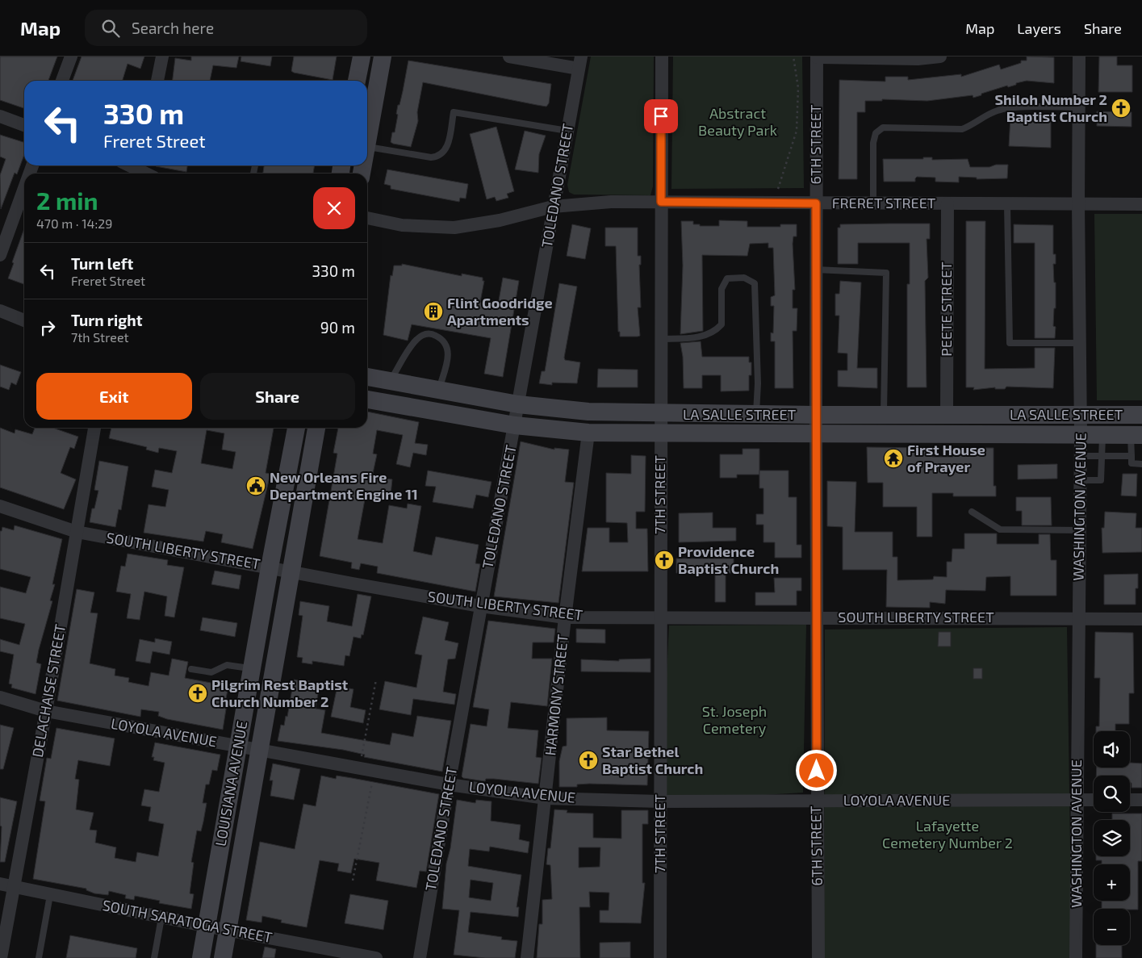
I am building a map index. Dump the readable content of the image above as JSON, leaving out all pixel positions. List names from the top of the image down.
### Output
{
  "streets": {
    "street": [
      "6TH STREET",
      "TOLEDANO STREET",
      "FRERET STREET",
      "PEETE STREET",
      "LA SALLE STREET",
      "7TH STREET",
      "WASHINGTON AVENUE",
      "SOUTH LIBERTY STREET",
      "DELACHAISE STREET",
      "HARMONY STREET",
      "LOYOLA AVENUE",
      "LOUISIANA AVENUE",
      "SOUTH SARATOGA STREET"
    ]
  },
  "crossings": [
    ["6TH STREET", "FRERET STREET"],
    ["6TH STREET", "LA SALLE STREET"],
    ["6TH STREET", "SOUTH LIBERTY STREET"],
    ["6TH STREET", "LOYOLA AVENUE"],
    ["TOLEDANO STREET", "FRERET STREET"],
    ["TOLEDANO STREET", "LA SALLE STREET"],
    ["TOLEDANO STREET", "SOUTH LIBERTY STREET"],
    ["TOLEDANO STREET", "LOYOLA AVENUE"],
    ["FRERET STREET", "PEETE STREET"],
    ["FRERET STREET", "7TH STREET"],
    ["FRERET STREET", "WASHINGTON AVENUE"],
    ["PEETE STREET", "LA SALLE STREET"],
    ["LA SALLE STREET", "7TH STREET"],
    ["LA SALLE STREET", "WASHINGTON AVENUE"],
    ["LA SALLE STREET", "HARMONY STREET"],
    ["7TH STREET", "SOUTH LIBERTY STREET"],
    ["7TH STREET", "LOYOLA AVENUE"],
    ["WASHINGTON AVENUE", "SOUTH LIBERTY STREET"],
    ["WASHINGTON AVENUE", "LOYOLA AVENUE"],
    ["SOUTH LIBERTY STREET", "DELACHAISE STREET"],
    ["SOUTH LIBERTY STREET", "HARMONY STREET"],
    ["SOUTH LIBERTY STREET", "LOUISIANA AVENUE"],
    ["DELACHAISE STREET", "LOYOLA AVENUE"],
    ["DELACHAISE STREET", "SOUTH SARATOGA STREET"],
    ["HARMONY STREET", "LOYOLA AVENUE"],
    ["LOYOLA AVENUE", "LOUISIANA AVENUE"],
    ["LOUISIANA AVENUE", "SOUTH SARATOGA STREET"]
  ],
  "parks": ["Abstract Beauty Park", "St. Joseph Cemetery", "Lafayette Cemetery Number 2"],
  "places": {
    "church": [
      "Shiloh Number 2 Baptist Church",
      "Providence Baptist Church",
      "Pilgrim Rest Baptist Church Number 2",
      "Star Bethel Baptist Church"
    ],
    "building": ["Flint Goodridge Apartments"],
    "temple": ["First House of Prayer"],
    "public building": ["New Orleans Fire Department Engine 11"]
  },
  "page": {
    "header": "Map",
    "search": "Search here",
    "nav": ["Map", "Layers", "Share"],
    "turn": ["330 m", "Freret Street"],
    "heading": ["2 min", "470 m · 14:29"],
    "list": [
      {
        "name": "Turn left",
        "note": "Freret Street",
        "value": "330 m"
      },
      {
        "name": "Turn right",
        "note": "7th Street",
        "value": "90 m"
      }
    ],
    "buttons": ["Exit", "Share"],
    "map_buttons": ["+", "−"]
  }
}
